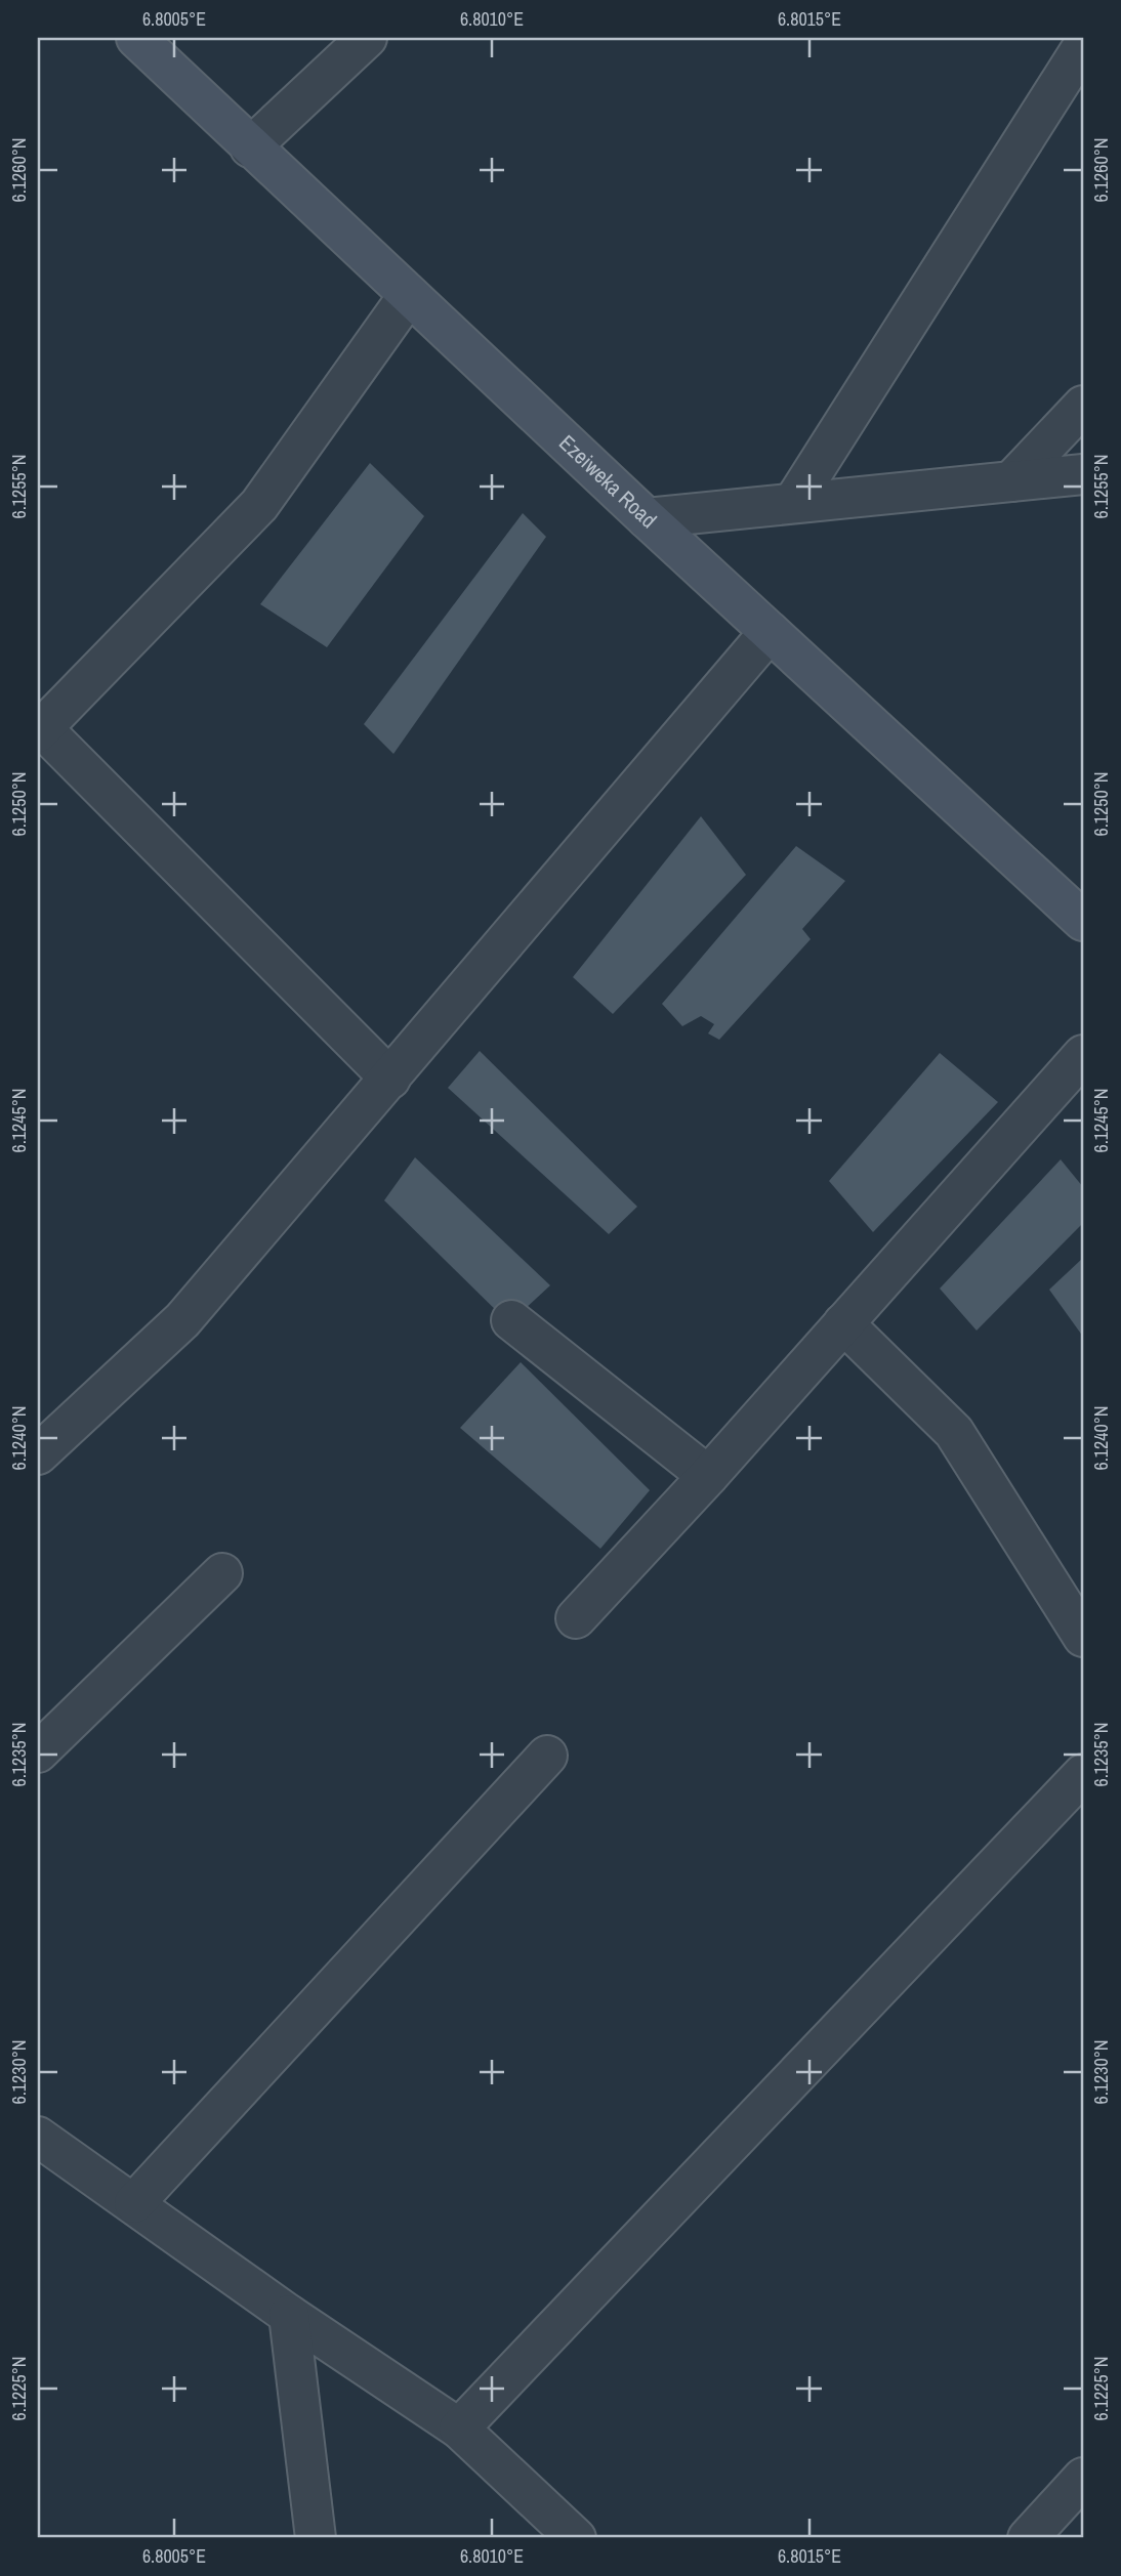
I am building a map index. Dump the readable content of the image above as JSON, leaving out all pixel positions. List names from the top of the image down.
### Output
{
  "streets": {
    "main road": ["Ezeiweka Road"]
  },
  "coordinates": [
    "6.8005°E",
    "6.8010°E",
    "6.8015°E",
    "6.1260°N",
    "6.1255°N",
    "6.1250°N",
    "6.1245°N",
    "6.1240°N",
    "6.1235°N",
    "6.1230°N",
    "6.1225°N"
  ]
}
